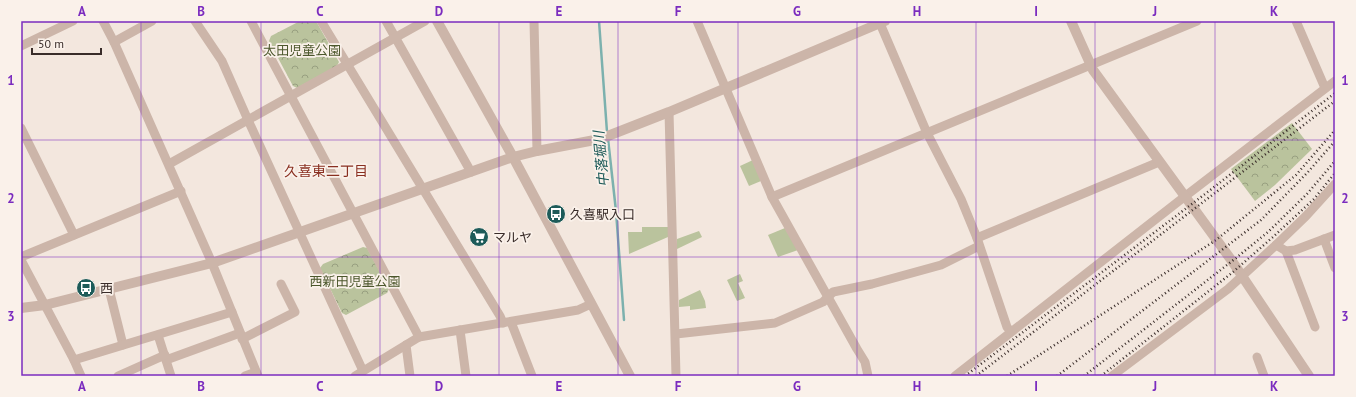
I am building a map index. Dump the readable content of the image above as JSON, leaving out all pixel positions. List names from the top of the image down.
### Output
{
  "districts": ["久喜東二丁目"],
  "water": ["中落堀川"],
  "parks": ["太田児童公園", "西新田児童公園"],
  "places": {
    "bus stop": ["久喜駅入口", "西"],
    "supermarket": ["マルヤ"]
  },
  "scale_bar": "50 m",
  "grid": {
    "columns": [
      "A",
      "B",
      "C",
      "D",
      "E",
      "F",
      "G",
      "H",
      "I",
      "J",
      "K"
    ],
    "rows": ["1", "2", "3"]
  }
}
